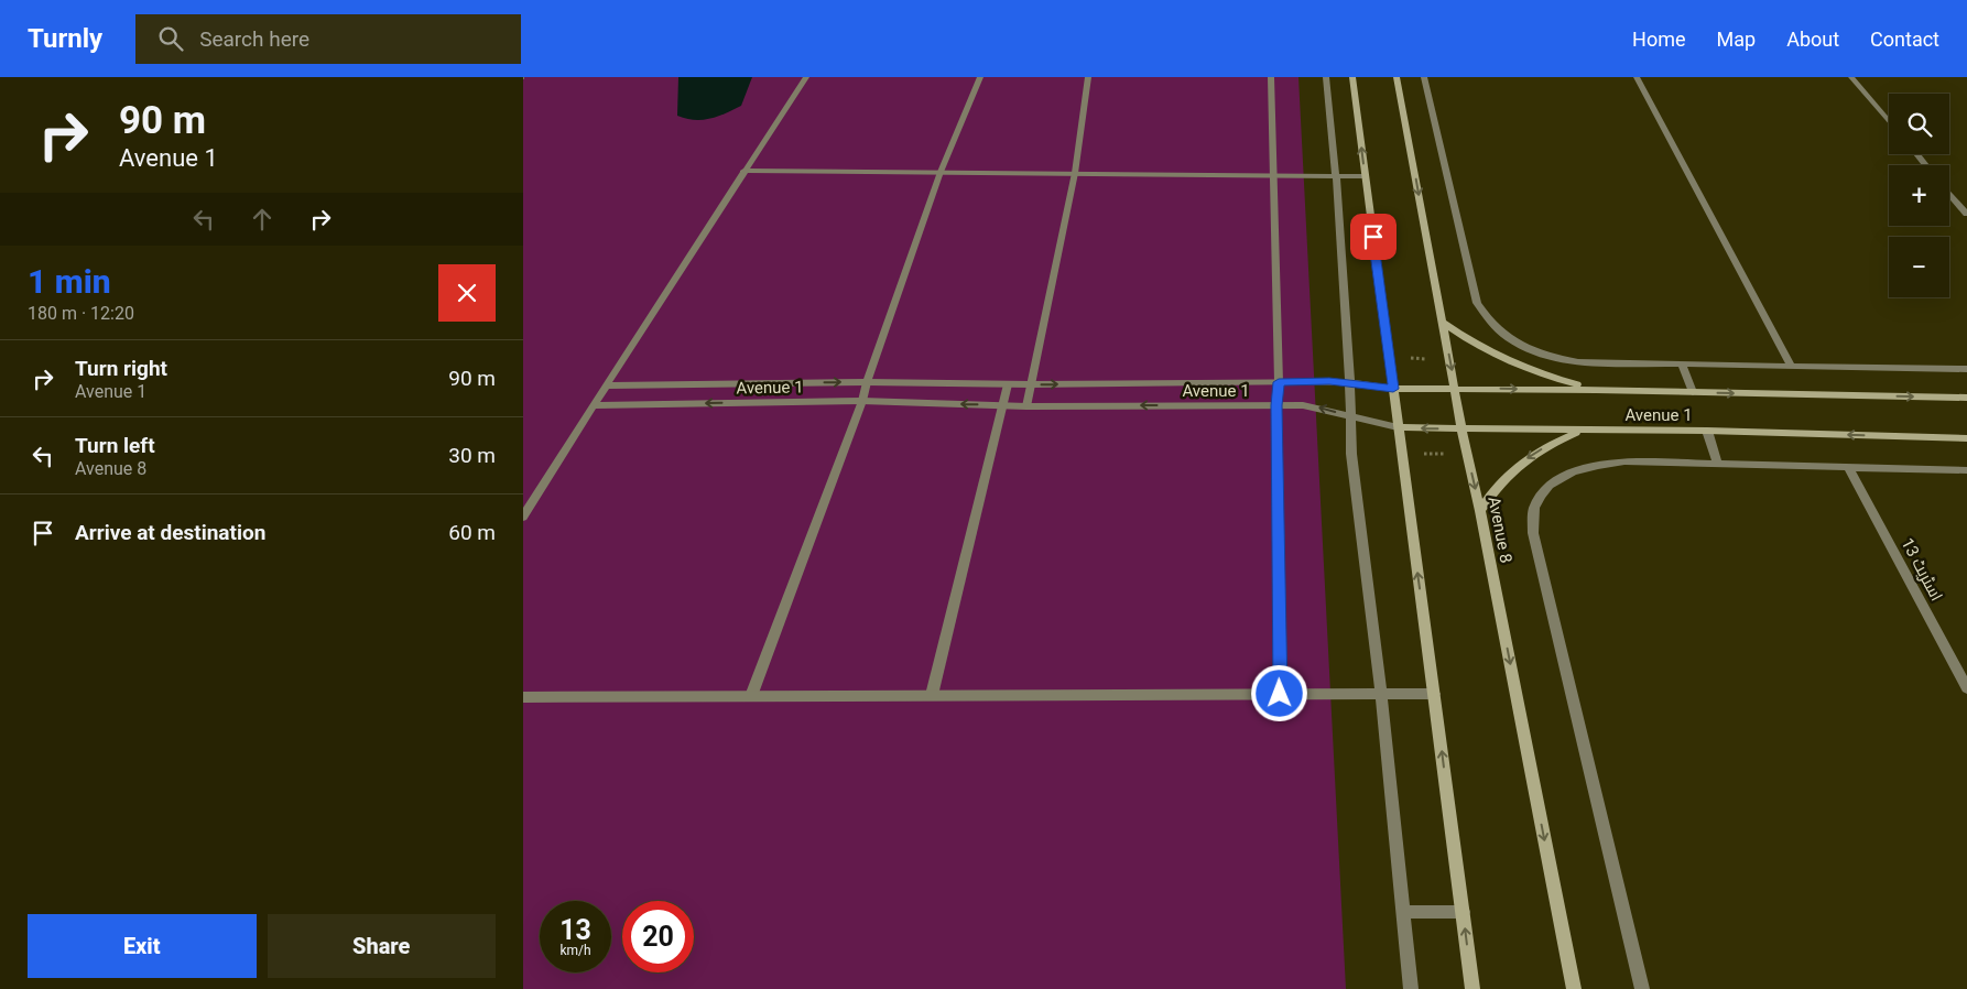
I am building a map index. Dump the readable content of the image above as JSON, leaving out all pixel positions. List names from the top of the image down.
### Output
{
  "streets": {
    "main road": ["Avenue 1", "Avenue 8"],
    "street": ["اسٹریٹ 13"]
  },
  "crossings": [
    ["Avenue 1", "Avenue 8"]
  ],
  "page": {
    "header": "Turnly",
    "search": "Search here",
    "nav": [
      "Home",
      "Map",
      "About",
      "Contact"
    ],
    "turn": ["90 m", "Avenue 1"],
    "map_buttons": ["+", "−"],
    "heading": ["1 min", "180 m · 12:20"],
    "list": [
      {
        "name": "Turn right",
        "note": "Avenue 1",
        "value": "90 m"
      },
      {
        "name": "Turn left",
        "note": "Avenue 8",
        "value": "30 m"
      },
      {
        "name": "Arrive at destination",
        "value": "60 m"
      }
    ],
    "speed": "13 km/h",
    "limit": "20",
    "buttons": ["Exit", "Share"]
  }
}
